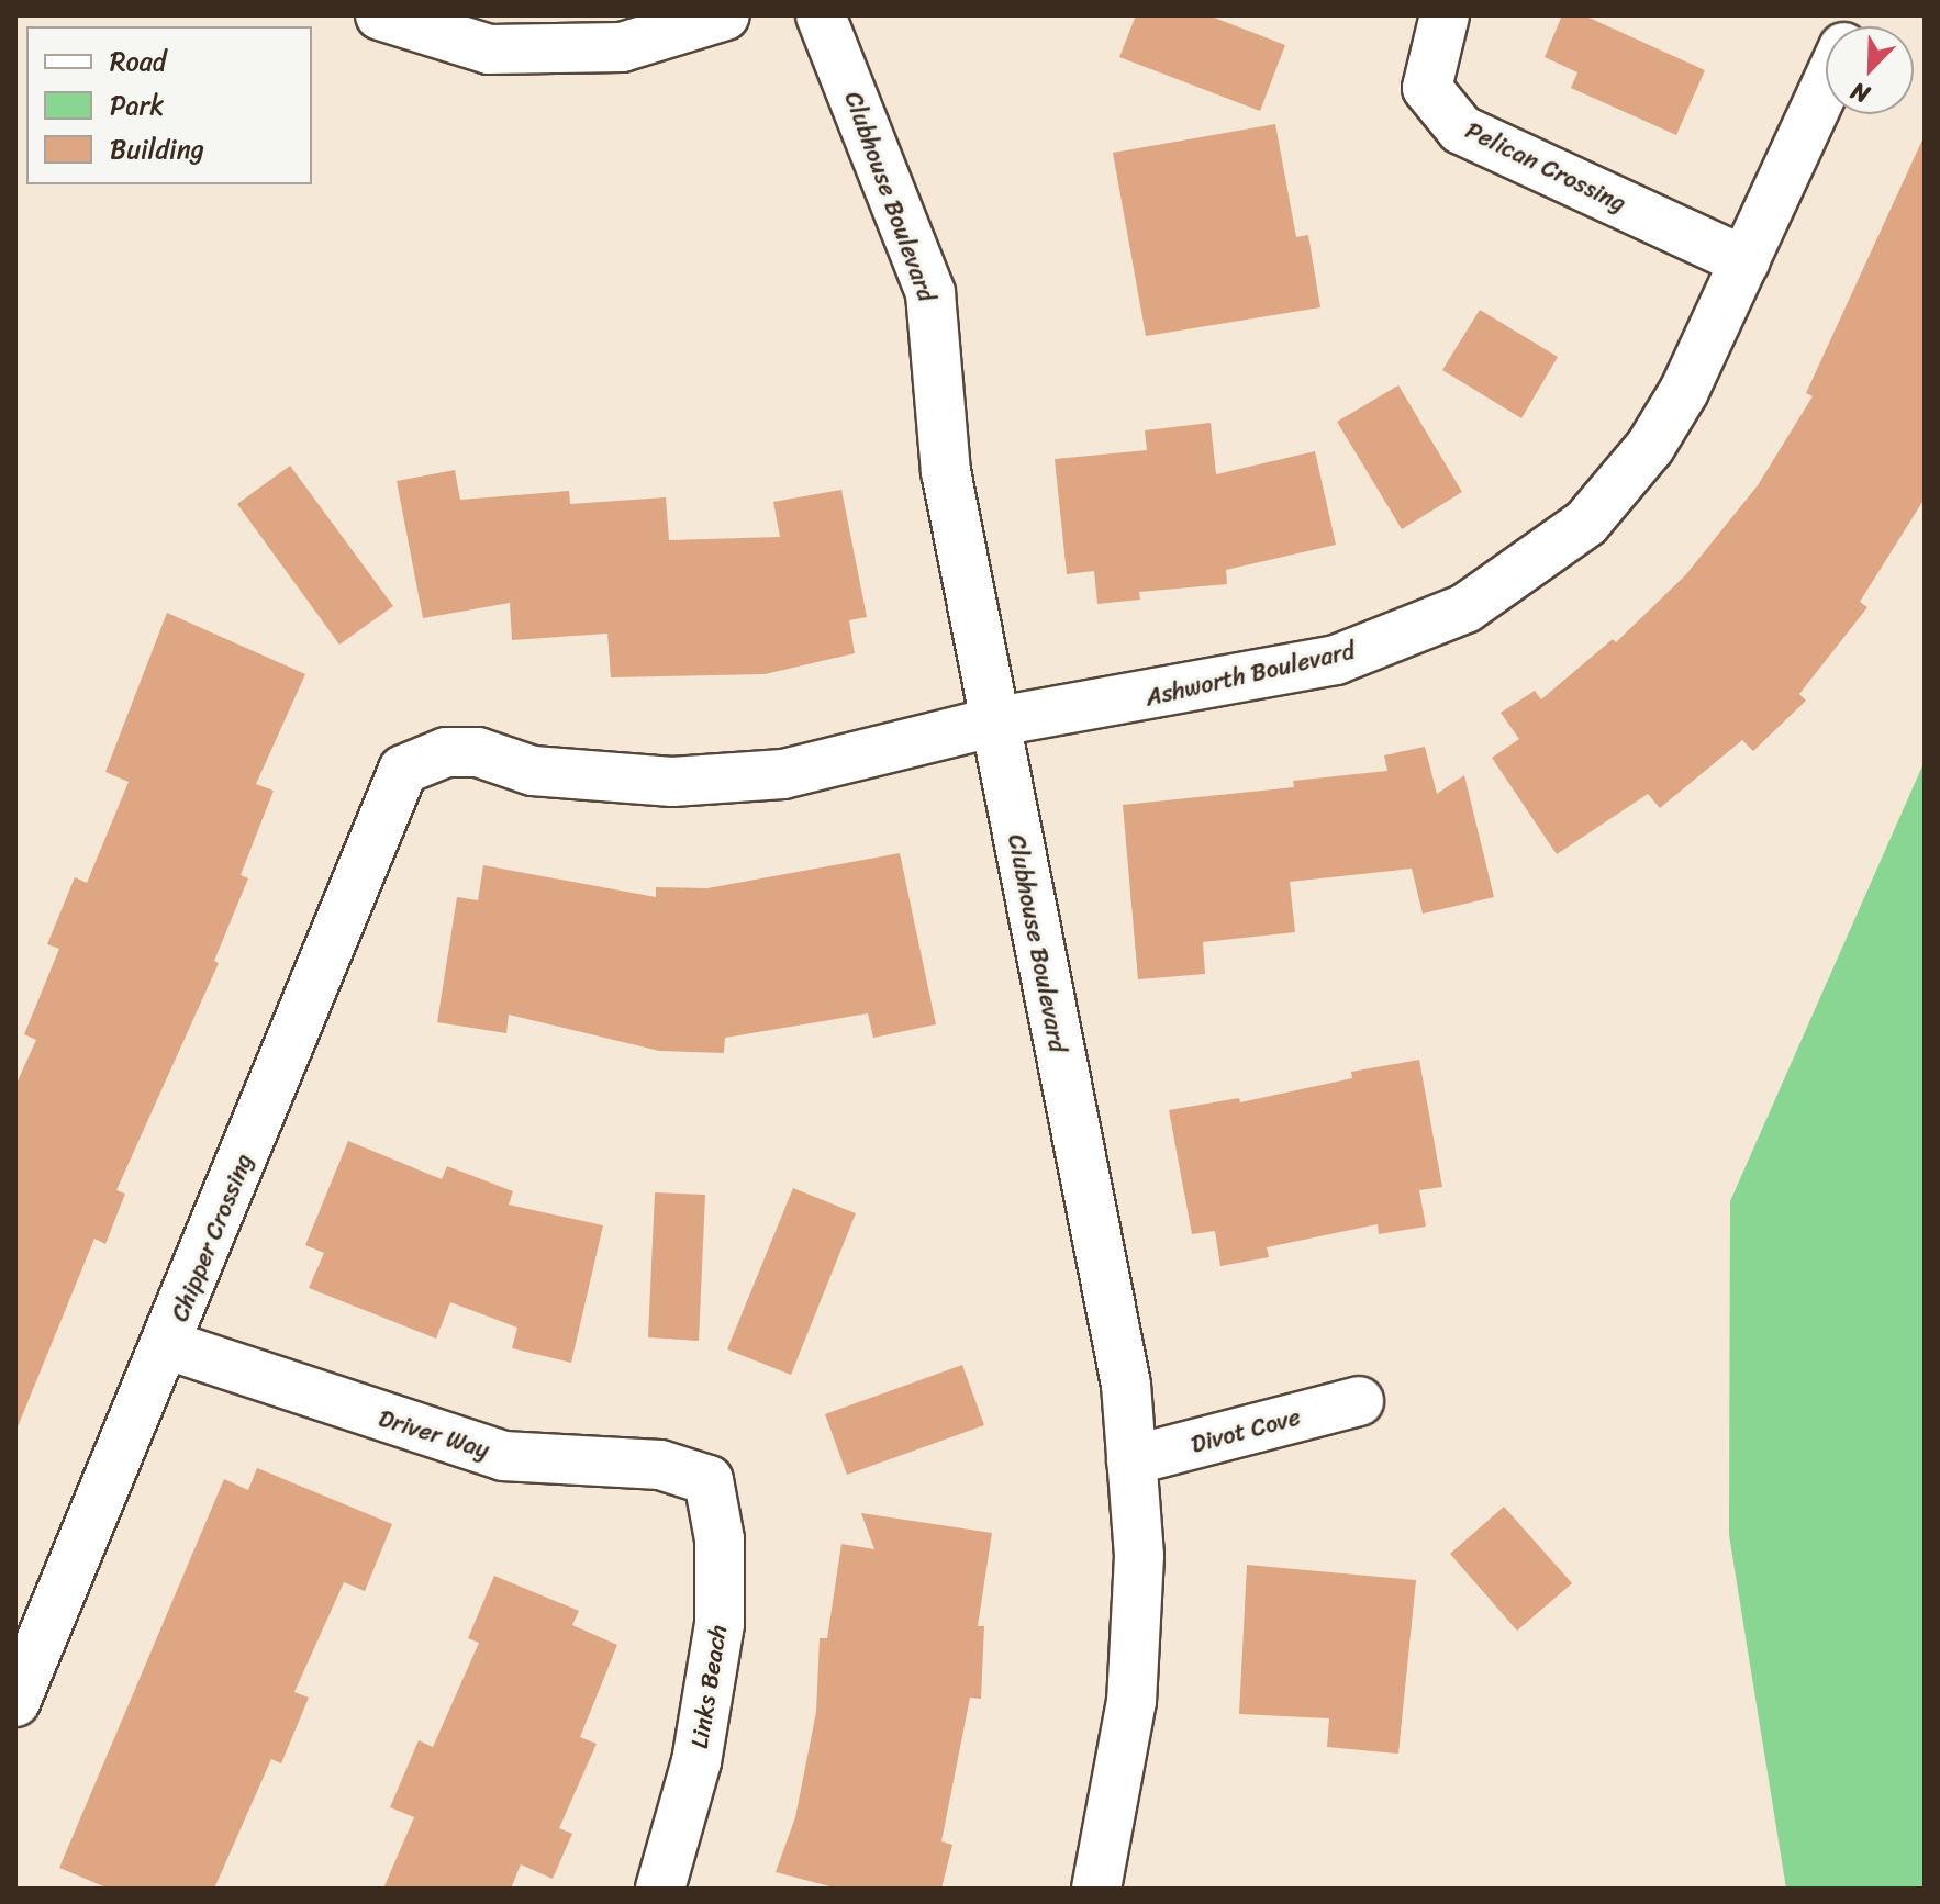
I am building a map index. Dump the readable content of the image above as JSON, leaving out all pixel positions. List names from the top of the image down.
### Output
{
  "streets": {
    "street": [
      "Pelican Crossing",
      "Clubhouse Boulevard",
      "Ashworth Boulevard",
      "Chipper Crossing",
      "Divot Cove",
      "Driver Way",
      "Links Beach"
    ]
  },
  "crossings": [
    ["Pelican Crossing", "Ashworth Boulevard"],
    ["Clubhouse Boulevard", "Ashworth Boulevard"],
    ["Clubhouse Boulevard", "Divot Cove"],
    ["Ashworth Boulevard", "Chipper Crossing"],
    ["Chipper Crossing", "Driver Way"],
    ["Driver Way", "Links Beach"]
  ],
  "legend": ["Road", "Park", "Building"],
  "north": "bottom left"
}
